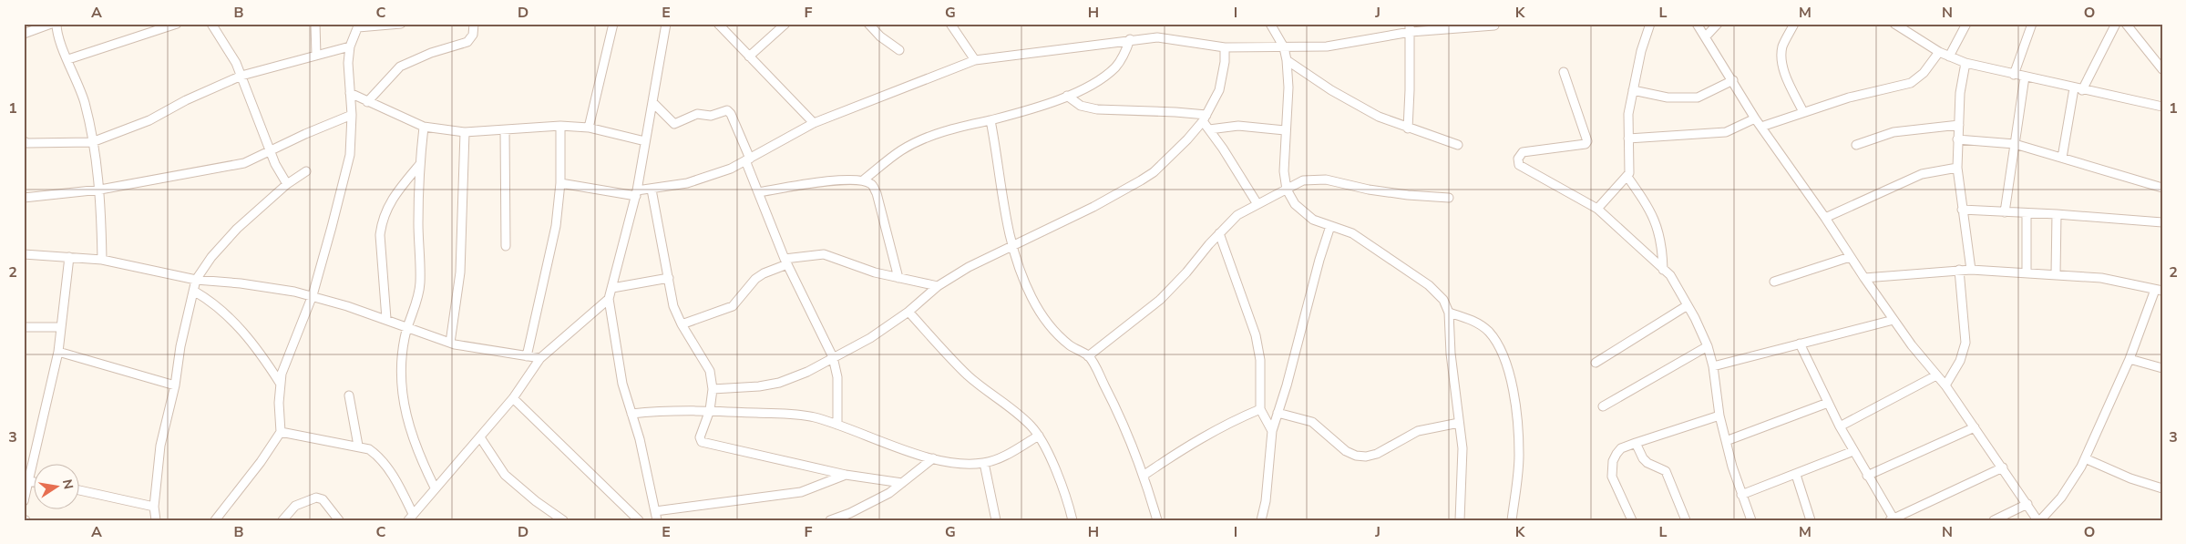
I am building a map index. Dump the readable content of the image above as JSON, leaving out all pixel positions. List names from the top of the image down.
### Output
{
  "north": "right",
  "grid": {
    "columns": [
      "A",
      "B",
      "C",
      "D",
      "E",
      "F",
      "G",
      "H",
      "I",
      "J",
      "K",
      "L",
      "M",
      "N",
      "O"
    ],
    "rows": ["1", "2", "3"]
  }
}
